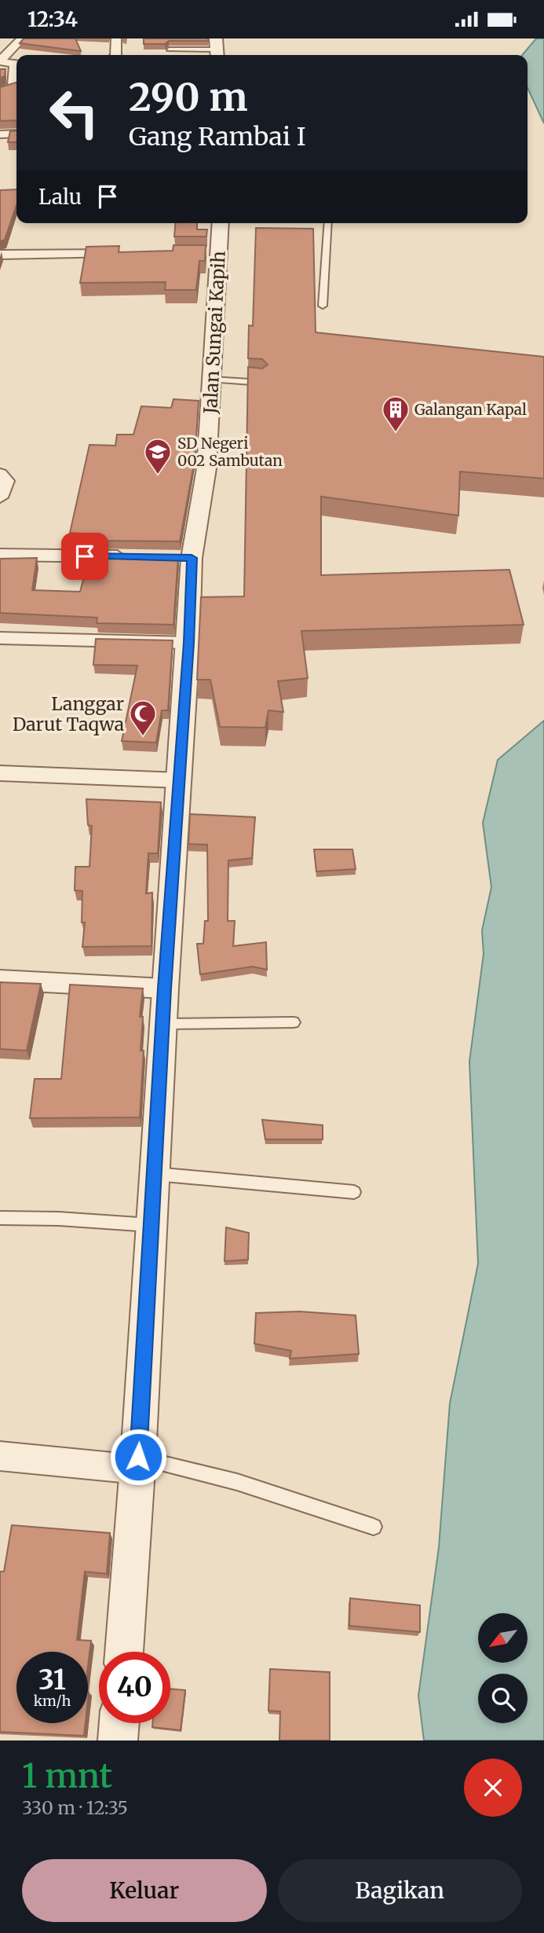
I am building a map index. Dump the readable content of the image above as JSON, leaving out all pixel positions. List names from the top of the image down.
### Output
{
  "streets": {
    "street": ["Jalan Sungai Kapih"]
  },
  "places": {
    "building": ["Galangan Kapal"],
    "school or university": ["SD Negeri 002 Sambutan"],
    "mosque": ["Langgar Darut Taqwa"]
  },
  "north": "bottom left",
  "page": {
    "status": "12:34",
    "turn": ["290 m", "Gang Rambai I"],
    "then": "Lalu",
    "speed": "31 km/h",
    "limit": "40",
    "heading": ["1 mnt", "330 m · 12:35"],
    "buttons": ["Keluar", "Bagikan"]
  }
}
